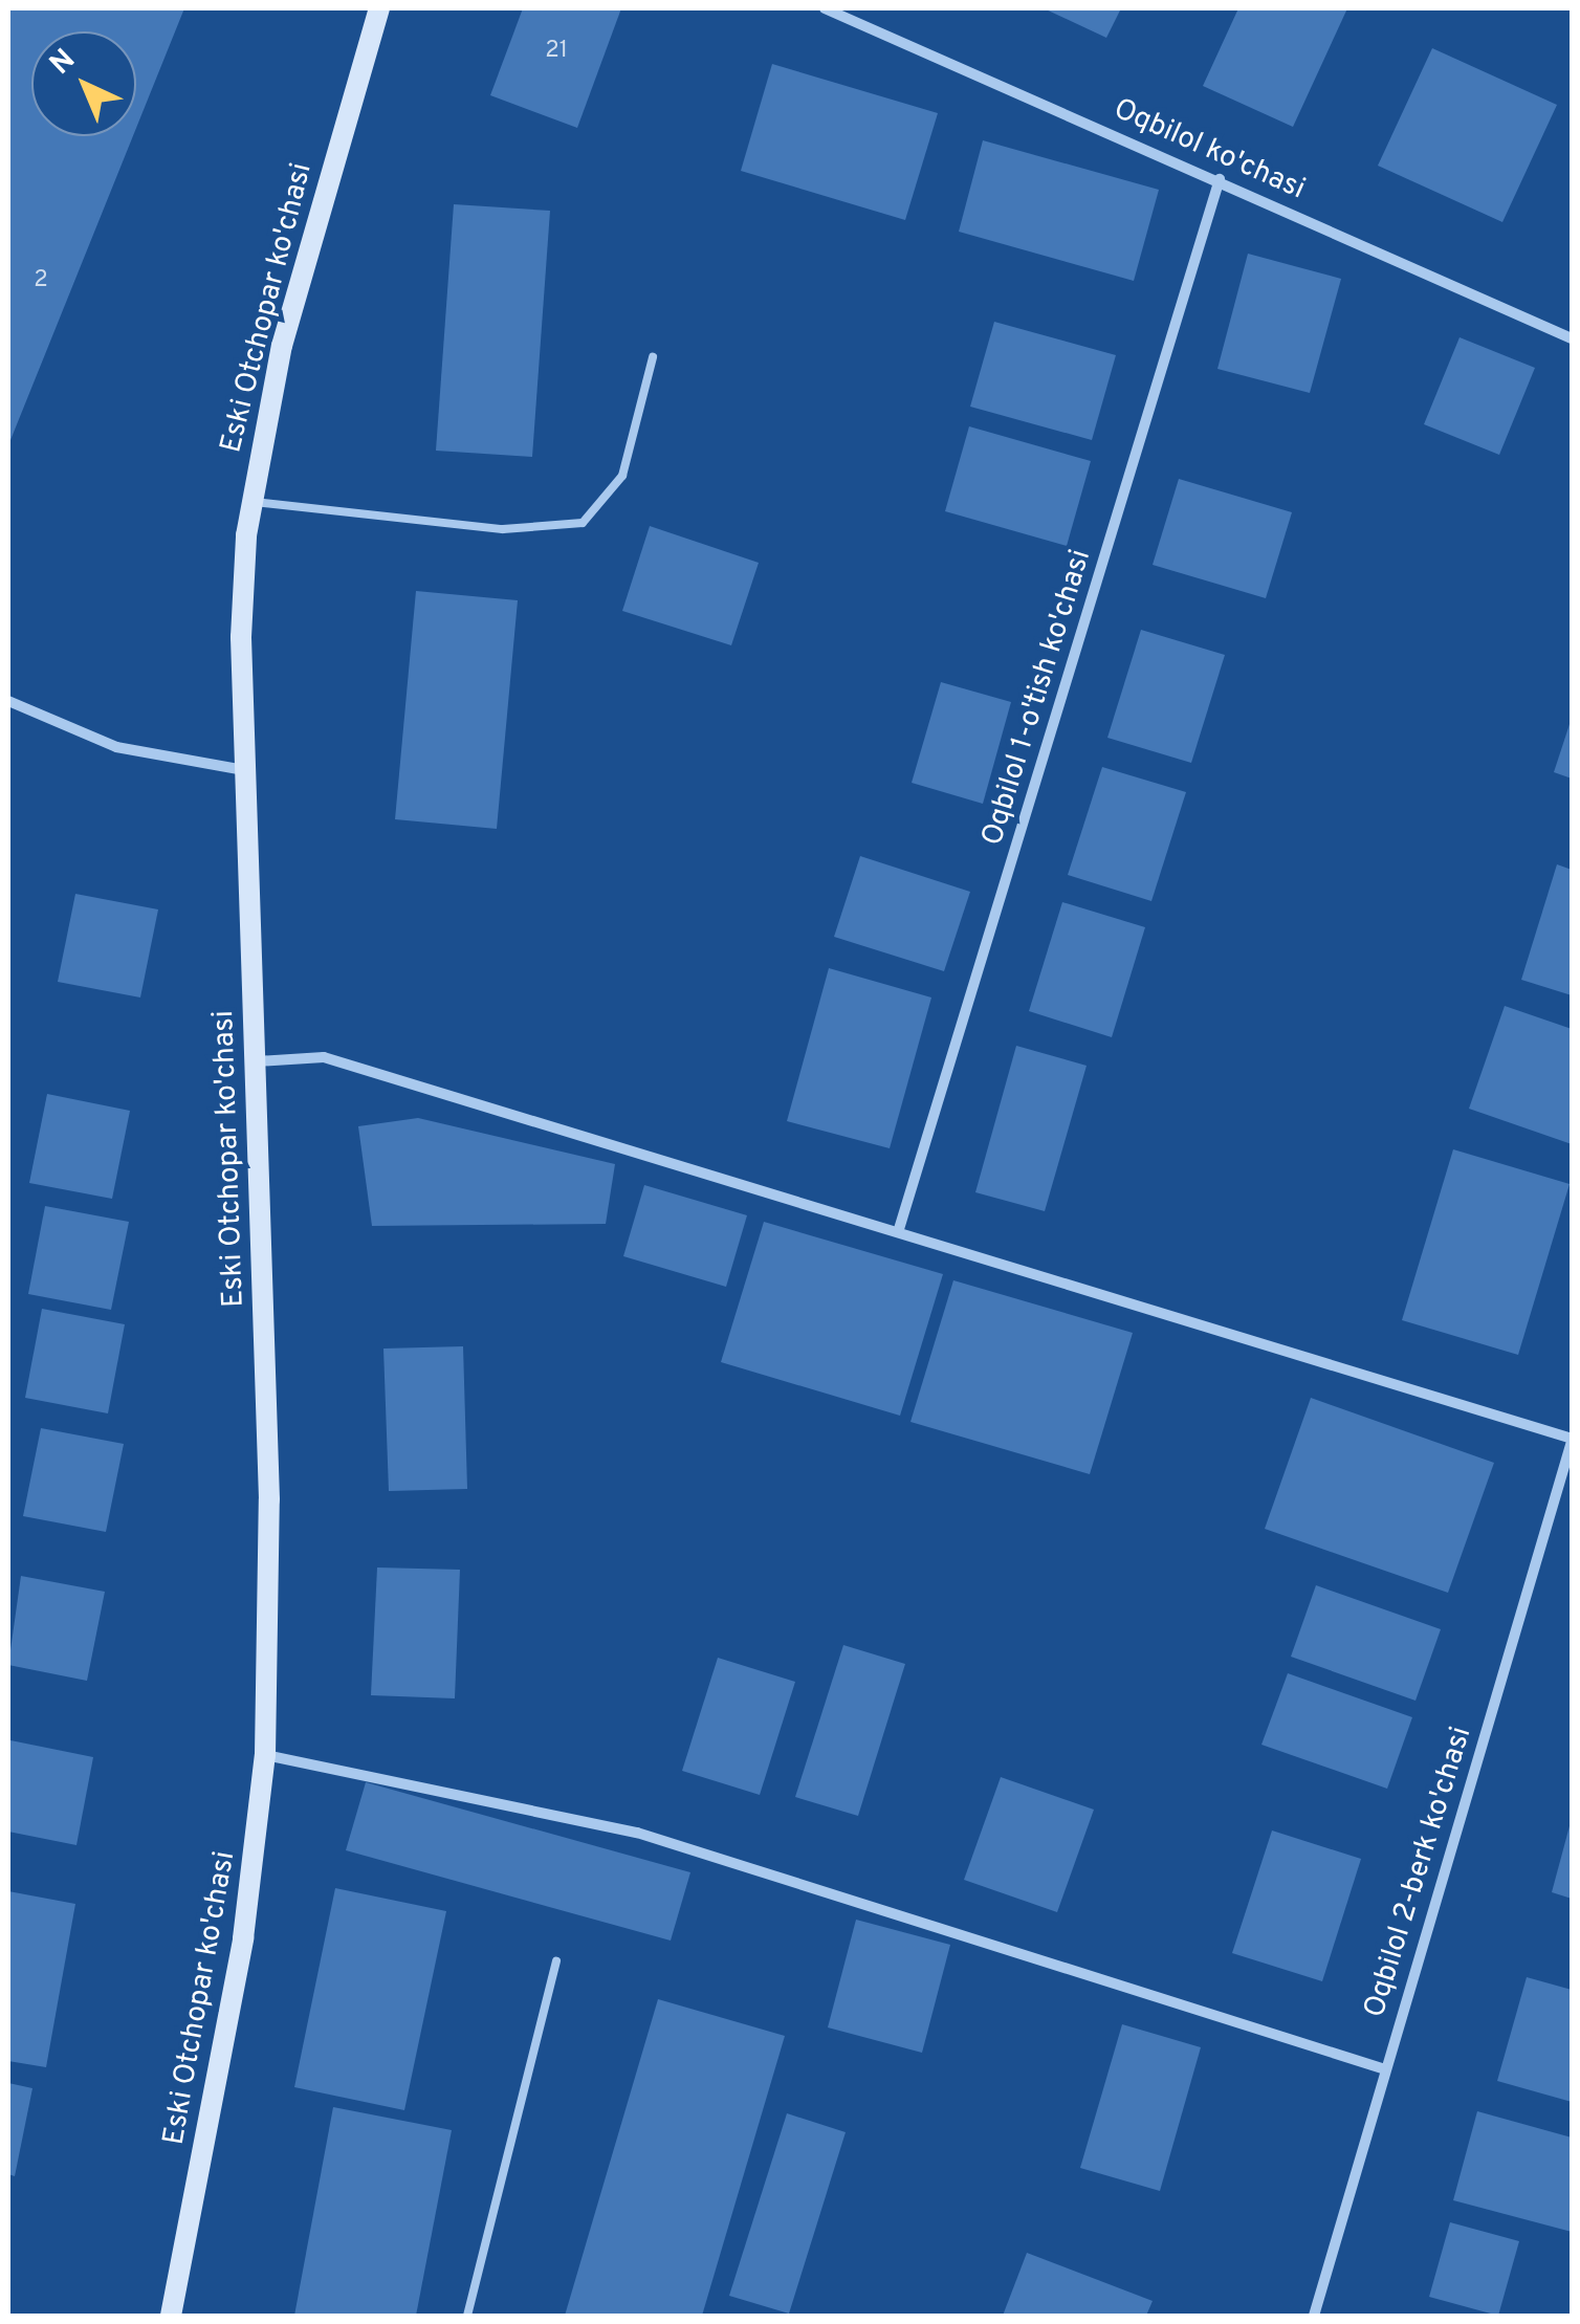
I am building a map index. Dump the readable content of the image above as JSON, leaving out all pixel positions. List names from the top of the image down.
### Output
{
  "streets": {
    "street": [
      "Oqbilol ko'chasi",
      "Eski Otchopar ko'chasi",
      "Oqbilol 1-o'tish ko'chasi",
      "Oqbilol 2-berk ko'chasi"
    ]
  },
  "crossings": [
    ["Oqbilol ko'chasi", "Oqbilol 1-o'tish ko'chasi"]
  ],
  "house_numbers": ["21", "2"],
  "north": "top left"
}
